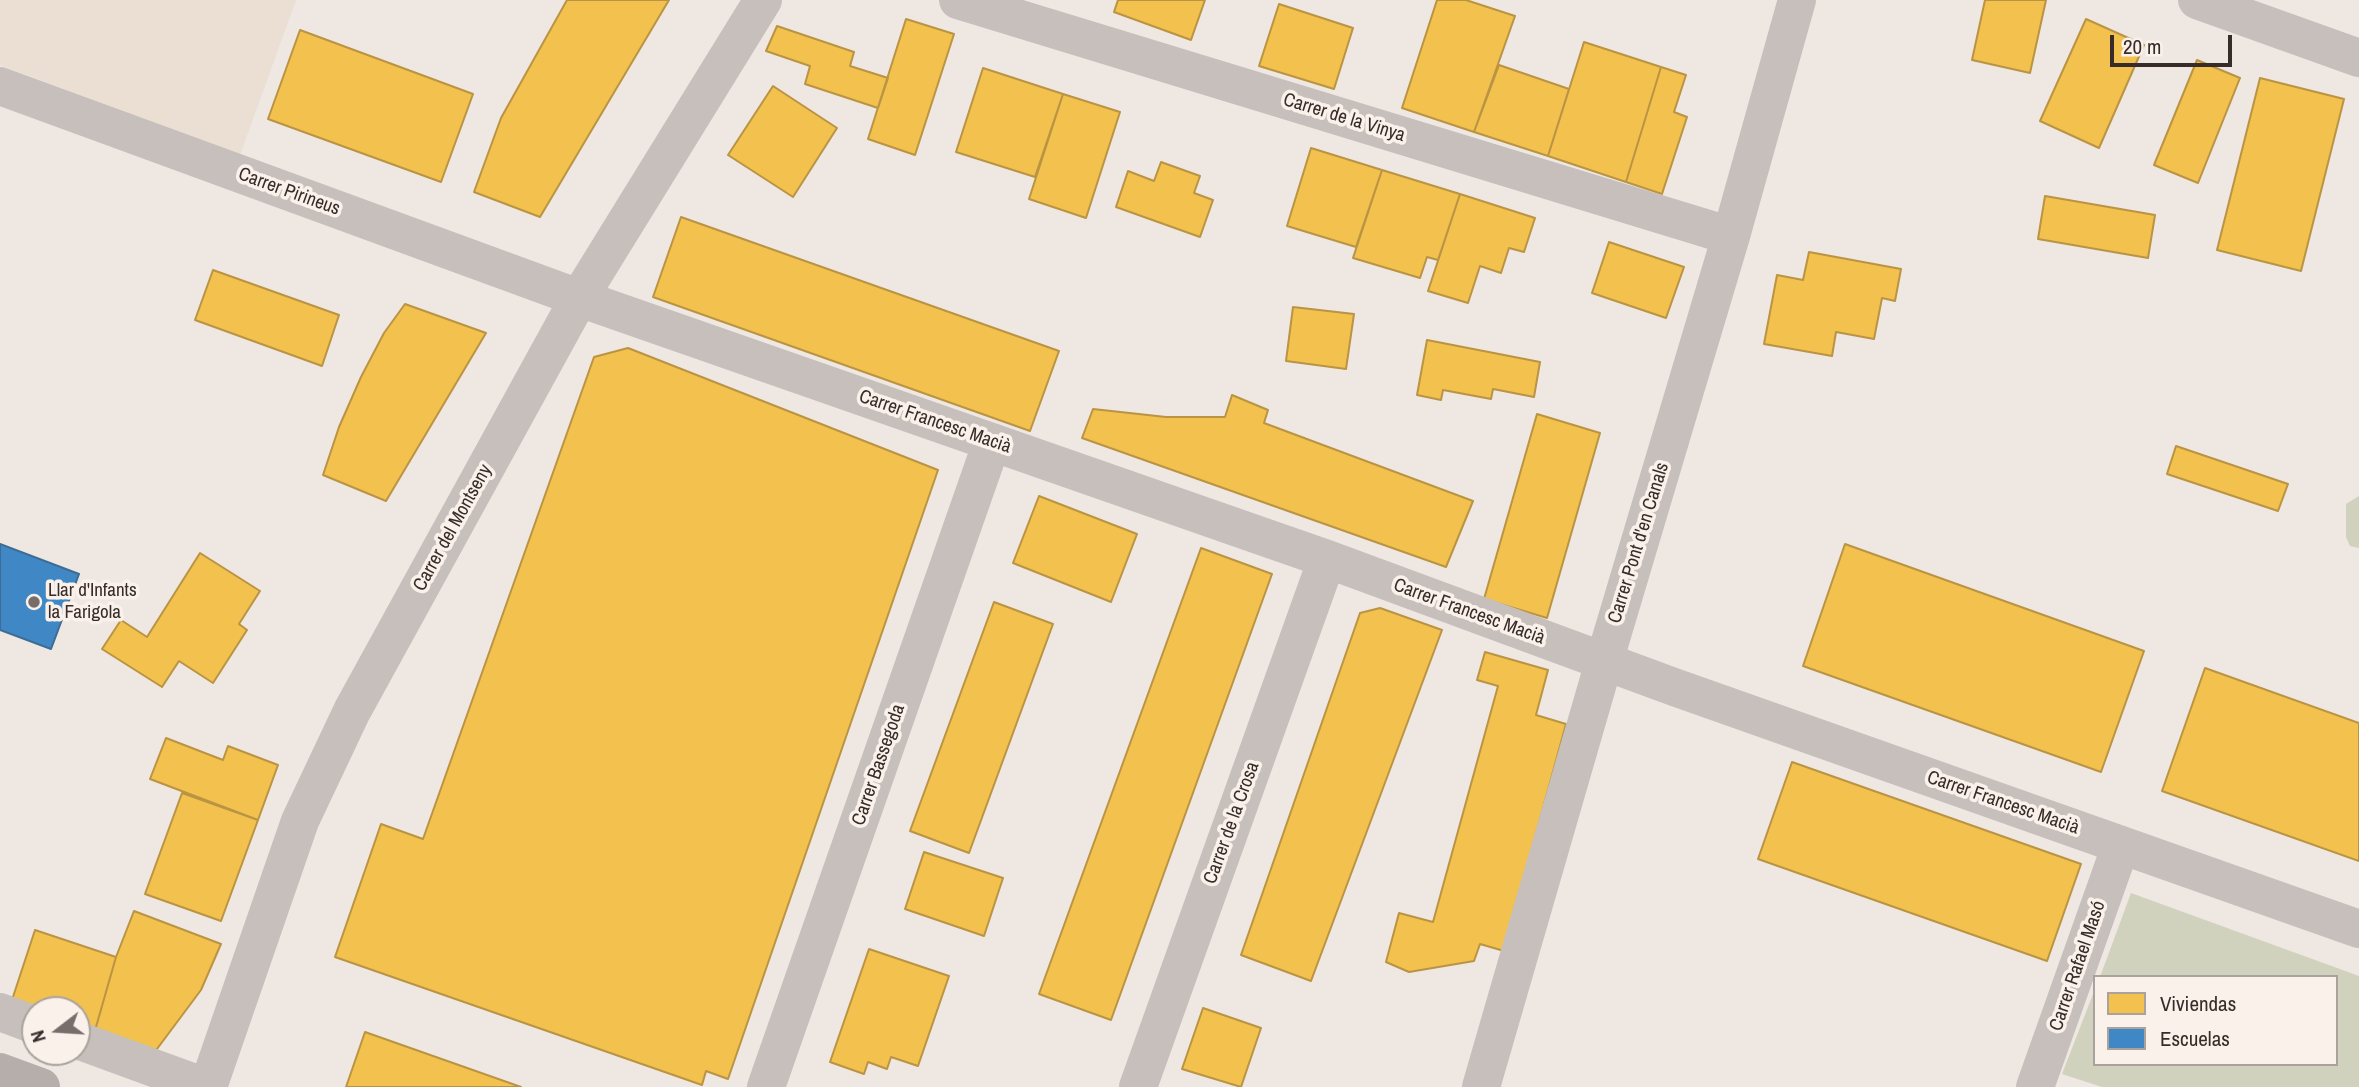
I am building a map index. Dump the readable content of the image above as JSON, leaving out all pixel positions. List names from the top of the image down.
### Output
{
  "streets": {
    "street": [
      "Carrer de la Vinya",
      "Carrer Pirineus",
      "Carrer Francesc Macià",
      "Carrer del Montseny",
      "Carrer Pont d'en Canals",
      "Carrer Bassegoda",
      "Carrer de la Crosa",
      "Carrer Rafael Masó"
    ]
  },
  "crossings": [
    ["Carrer de la Vinya", "Carrer Pont d'en Canals"],
    ["Carrer Pirineus", "Carrer Francesc Macià"],
    ["Carrer Pirineus", "Carrer del Montseny"],
    ["Carrer Francesc Macià", "Carrer del Montseny"],
    ["Carrer Francesc Macià", "Carrer Pont d'en Canals"],
    ["Carrer Francesc Macià", "Carrer Bassegoda"],
    ["Carrer Francesc Macià", "Carrer de la Crosa"],
    ["Carrer Francesc Macià", "Carrer Rafael Masó"]
  ],
  "places": ["Llar d'Infants la Farigola"],
  "legend": ["Viviendas", "Escuelas"],
  "scale_bar": "20 m",
  "north": "left"
}
